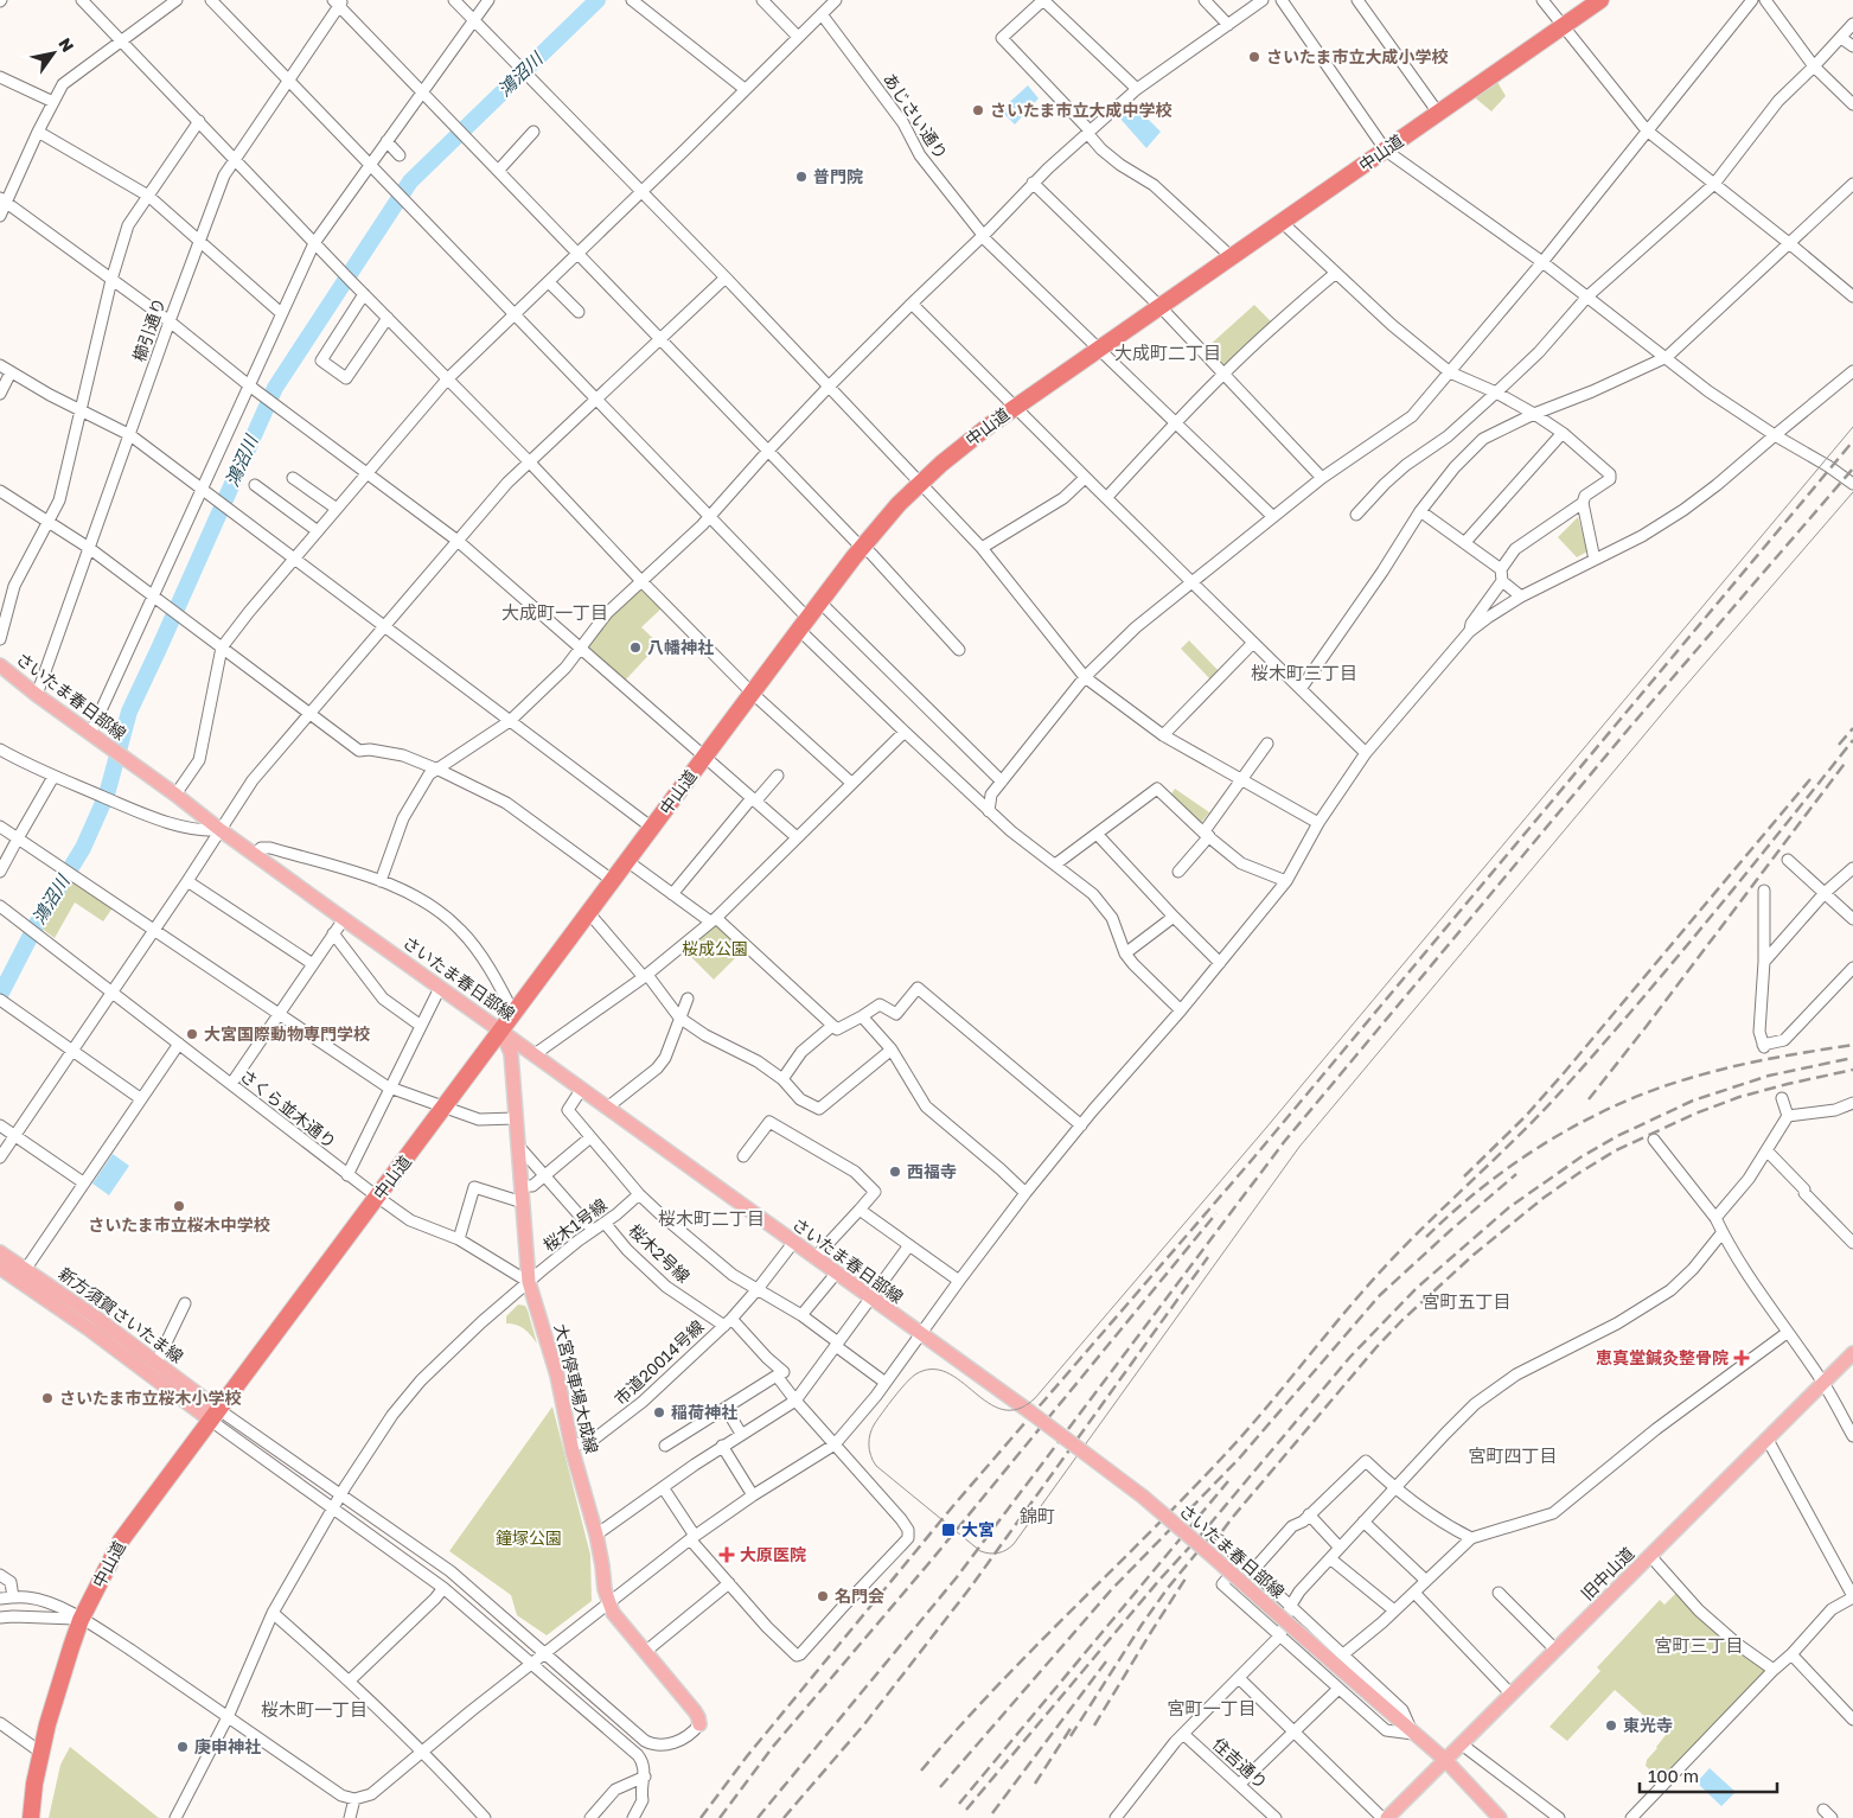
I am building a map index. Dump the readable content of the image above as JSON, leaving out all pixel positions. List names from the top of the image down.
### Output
{
  "streets": {
    "highway": ["中山道"],
    "main road": [
      "さいたま春日部線",
      "新方須賀さいたま線",
      "大宮停車場大成線",
      "旧中山道"
    ],
    "street": [
      "あじさい通り",
      "櫛引通り",
      "さくら並木通り",
      "桜木1号線",
      "桜木2号線",
      "市道20014号線",
      "住吉通り"
    ]
  },
  "crossings": [
    ["あじさい通り", "中山道"],
    ["中山道", "さいたま春日部線"],
    ["中山道", "さくら並木通り"],
    ["中山道", "新方須賀さいたま線"],
    ["中山道", "大宮停車場大成線"],
    ["櫛引通り", "さいたま春日部線"],
    ["さいたま春日部線", "市道20014号線"],
    ["さいたま春日部線", "大宮停車場大成線"],
    ["さいたま春日部線", "旧中山道"],
    ["さくら並木通り", "桜木1号線"],
    ["さくら並木通り", "大宮停車場大成線"],
    ["桜木1号線", "桜木2号線"],
    ["桜木1号線", "大宮停車場大成線"],
    ["桜木2号線", "市道20014号線"],
    ["市道20014号線", "大宮停車場大成線"]
  ],
  "districts": [
    "大成町二丁目",
    "大成町一丁目",
    "桜木町三丁目",
    "桜木町二丁目",
    "宮町五丁目",
    "宮町四丁目",
    "錦町",
    "宮町三丁目",
    "宮町一丁目",
    "桜木町一丁目"
  ],
  "water": ["鴻沼川"],
  "parks": ["桜成公園", "鐘塚公園"],
  "places": {
    "other": [
      "さいたま市立大成小学校",
      "さいたま市立大成中学校",
      "普門院",
      "八幡神社",
      "大宮国際動物専門学校",
      "西福寺",
      "さいたま市立桜木中学校",
      "さいたま市立桜木小学校",
      "稲荷神社",
      "名門会",
      "東光寺",
      "庚申神社"
    ],
    "health": ["恵真堂鍼灸整骨院", "大原医院"],
    "transit": ["大宮"]
  },
  "scale_bar": "100 m",
  "north": "top right"
}
